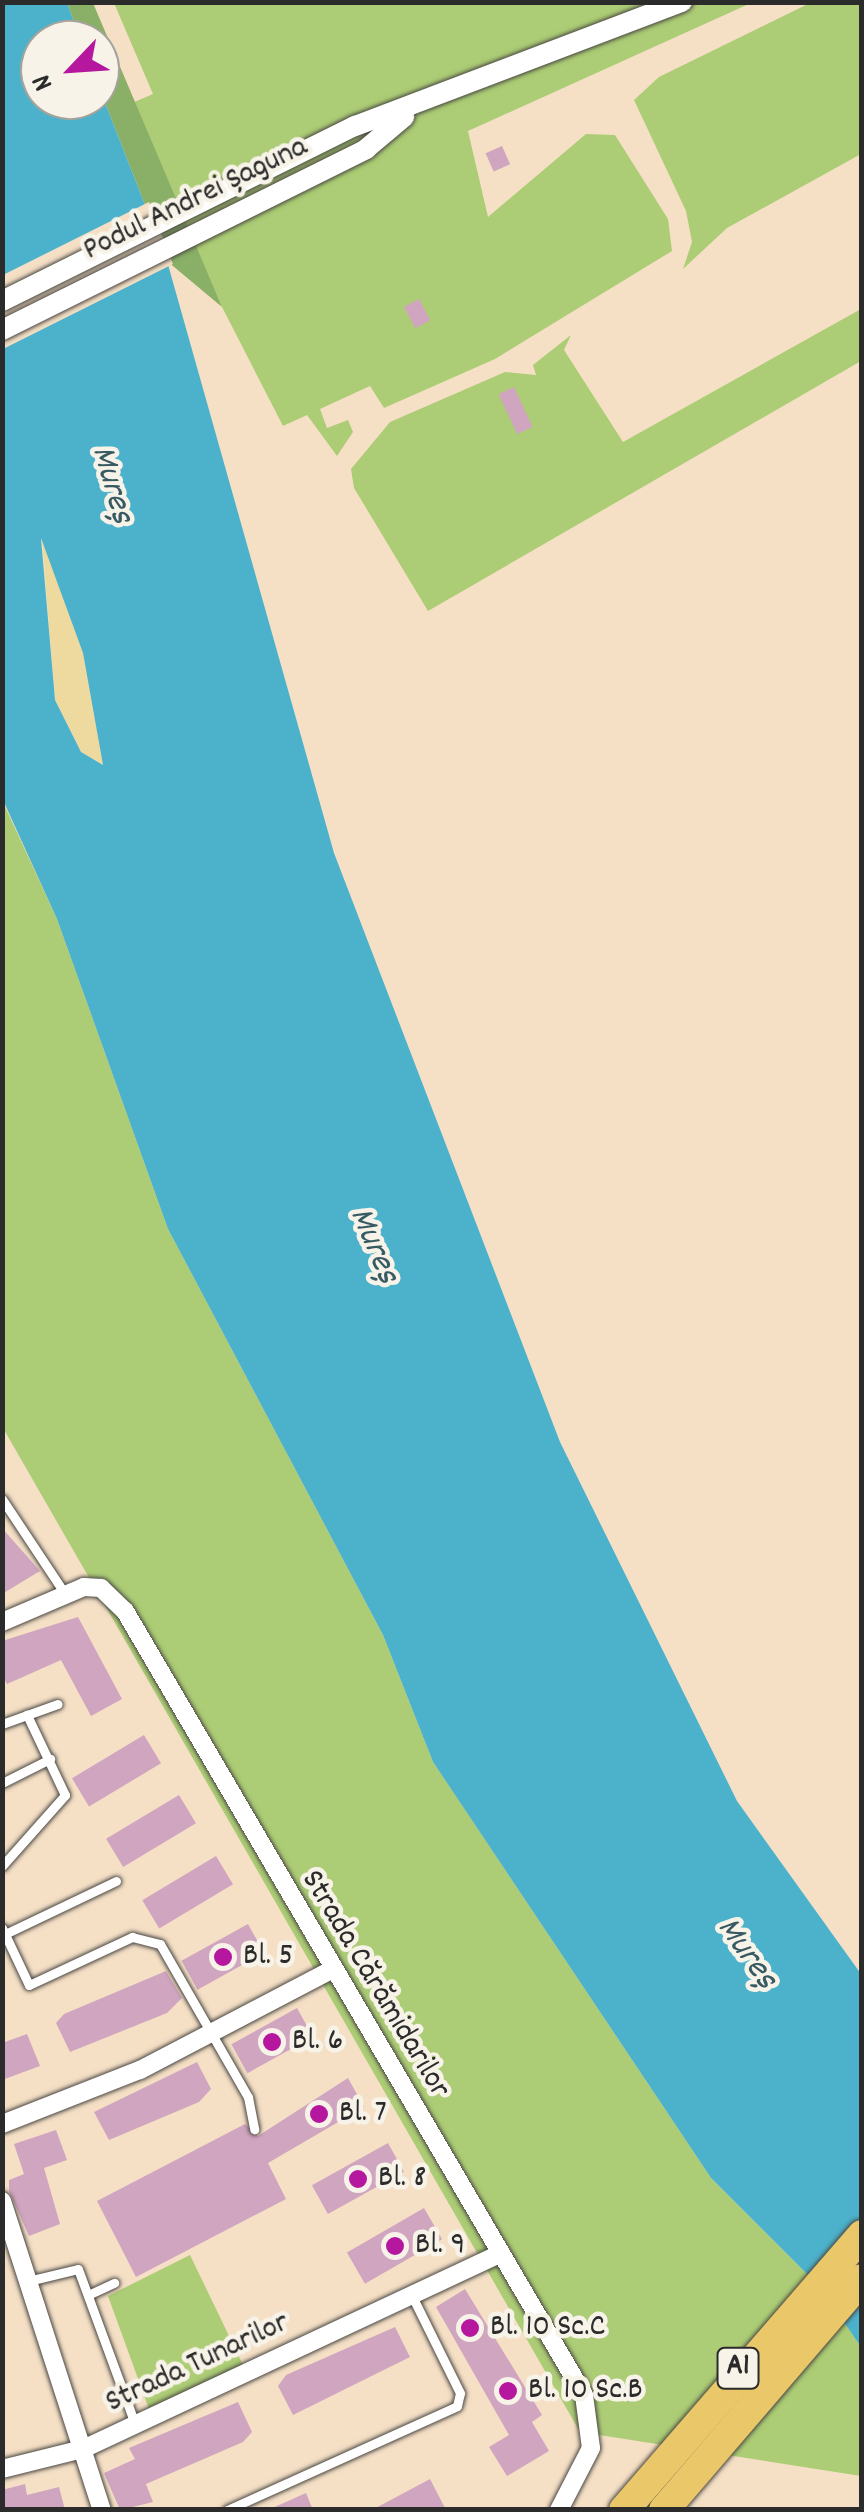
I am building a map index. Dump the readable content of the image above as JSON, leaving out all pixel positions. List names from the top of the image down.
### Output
{
  "streets": {
    "highway": ["A1"],
    "street": ["Podul Andrei Șaguna", "Strada Cărămidarilor", "Strada Tunarilor"]
  },
  "crossings": [
    ["Strada Cărămidarilor", "Strada Tunarilor"]
  ],
  "water": ["Mureș"],
  "places": [
    "Bl. 5",
    "Bl. 6",
    "Bl. 7",
    "Bl. 8",
    "Bl. 9",
    "Bl. 10 Sc.C",
    "Bl. 10 Sc.B"
  ],
  "north": "bottom left"
}
